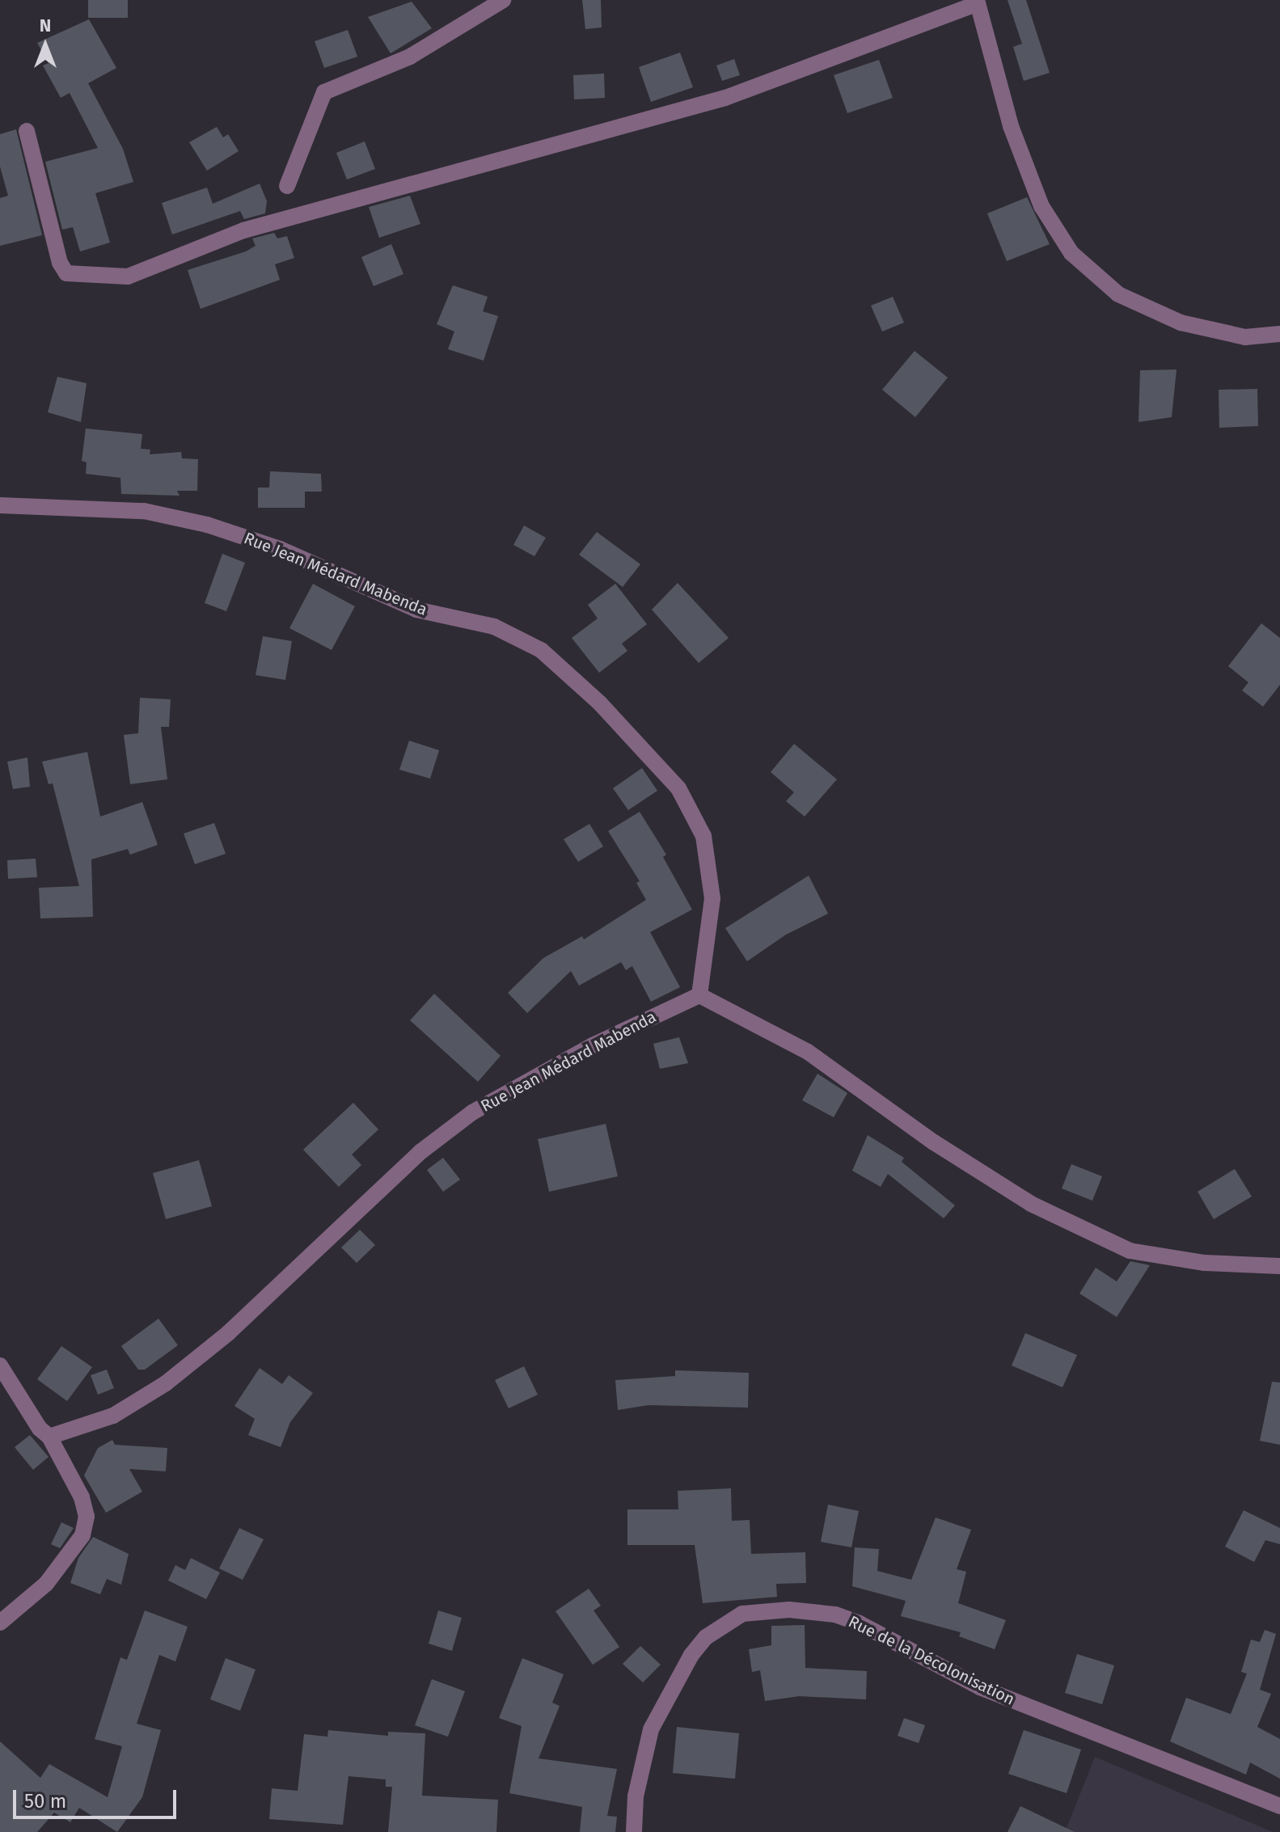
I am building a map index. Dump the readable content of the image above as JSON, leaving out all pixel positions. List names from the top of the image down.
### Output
{
  "streets": {
    "street": ["Rue Jean Médard Mabenda", "Rue de la Décolonisation"]
  },
  "scale_bar": "50 m",
  "north": "top"
}
